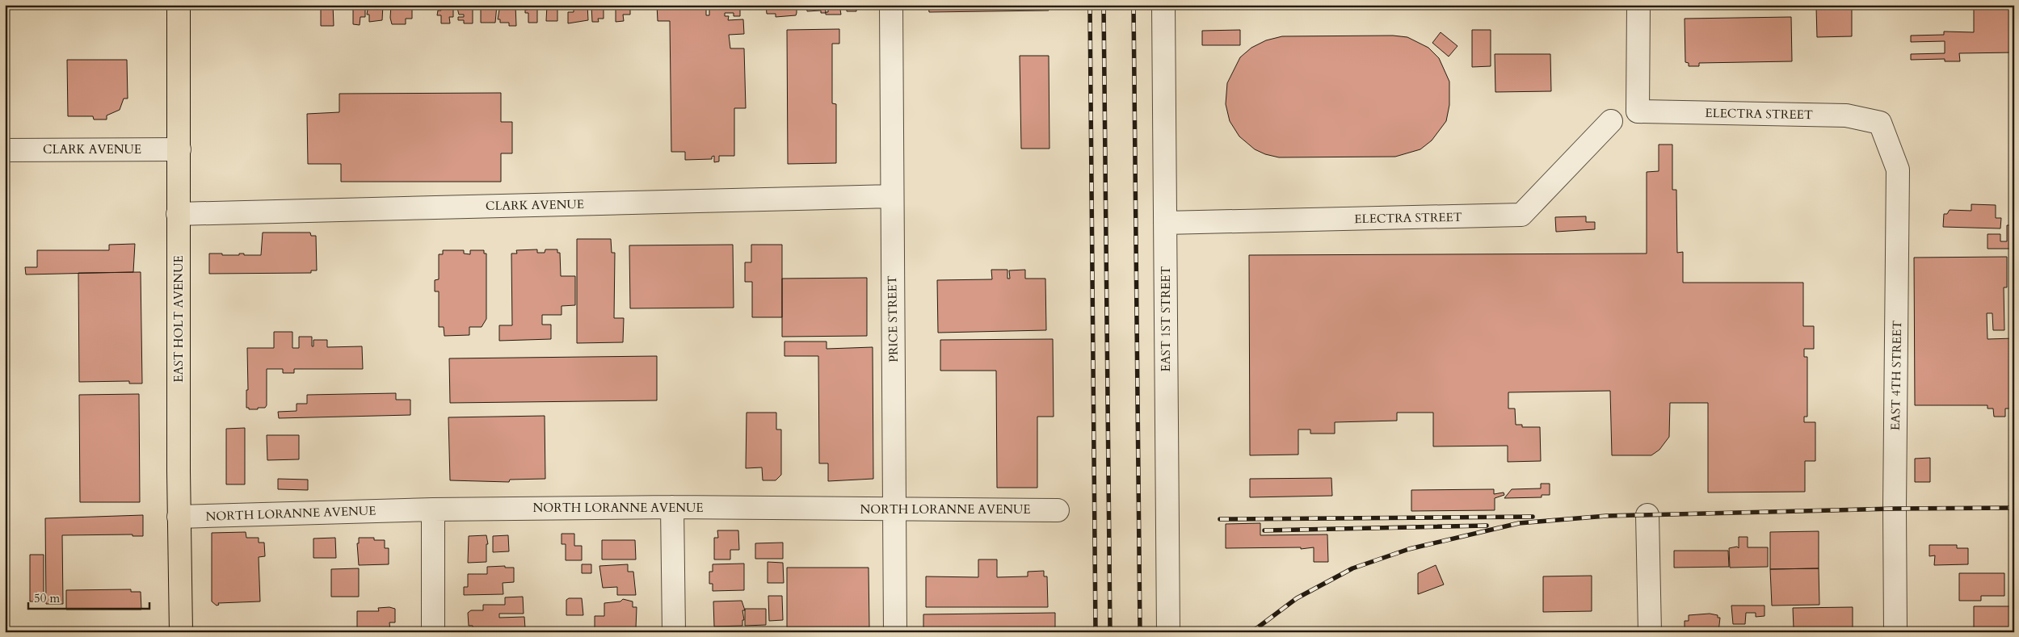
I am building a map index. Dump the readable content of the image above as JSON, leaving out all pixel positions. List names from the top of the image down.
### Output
{
  "streets": {
    "main road": ["EAST HOLT AVENUE"],
    "street": [
      "ELECTRA STREET",
      "CLARK AVENUE",
      "PRICE STREET",
      "EAST 1ST STREET",
      "EAST 4TH STREET",
      "NORTH LORANNE AVENUE"
    ]
  },
  "crossings": [
    ["ELECTRA STREET", "EAST 1ST STREET"],
    ["ELECTRA STREET", "EAST 4TH STREET"],
    ["CLARK AVENUE", "EAST HOLT AVENUE"],
    ["CLARK AVENUE", "PRICE STREET"],
    ["EAST HOLT AVENUE", "NORTH LORANNE AVENUE"],
    ["PRICE STREET", "NORTH LORANNE AVENUE"]
  ],
  "scale_bar": "50 m"
}
